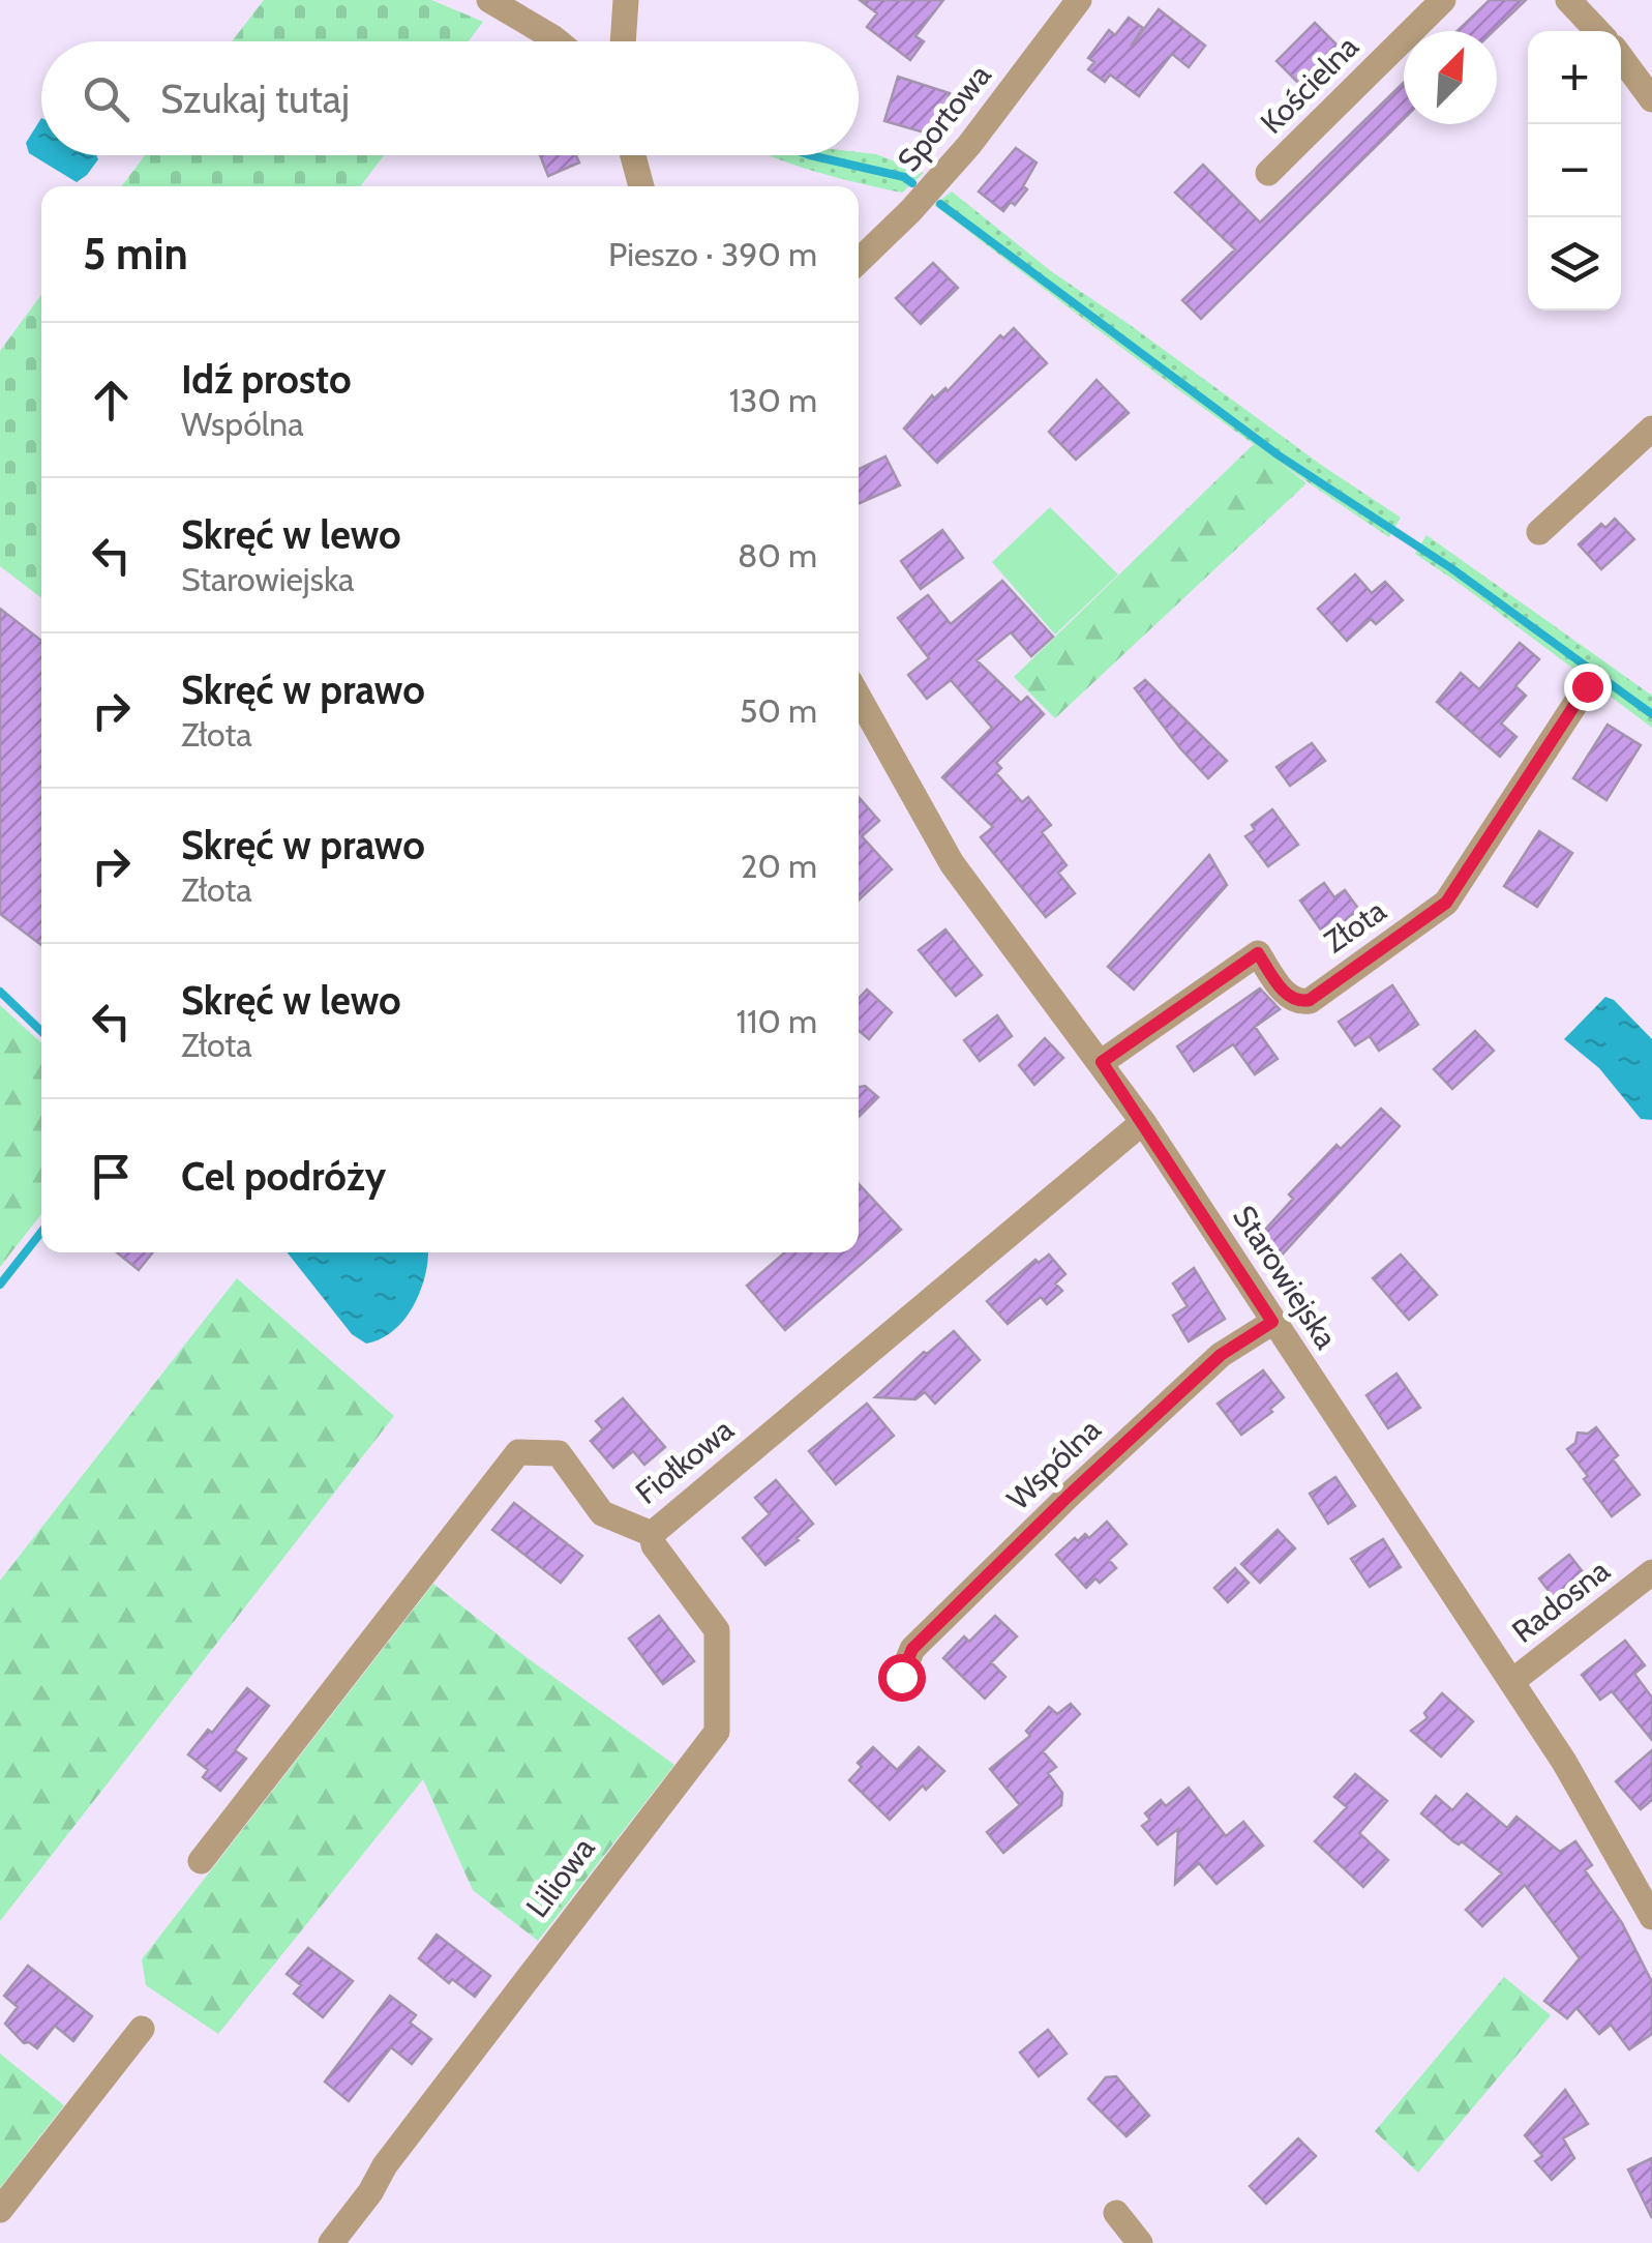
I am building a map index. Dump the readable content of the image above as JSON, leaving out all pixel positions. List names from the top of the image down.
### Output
{
  "streets": {
    "street": [
      "Kościelna",
      "Sportowa",
      "Złota",
      "Starowiejska",
      "Fiołkowa",
      "Wspólna",
      "Radosna",
      "Liliowa"
    ]
  },
  "crossings": [
    ["Złota", "Starowiejska"],
    ["Starowiejska", "Fiołkowa"],
    ["Starowiejska", "Wspólna"],
    ["Starowiejska", "Radosna"],
    ["Fiołkowa", "Liliowa"]
  ],
  "north": "top right",
  "page": {
    "map_buttons": ["+", "−"],
    "search": "Szukaj tutaj",
    "heading": ["5 min", "Pieszo · 390 m"],
    "list": [
      ["Idź prosto", "Wspólna", "130 m"],
      ["Skręć w lewo", "Starowiejska", "80 m"],
      ["Skręć w prawo", "Złota", "50 m"],
      ["Skręć w prawo", "Złota", "20 m"],
      ["Skręć w lewo", "Złota", "110 m"],
      "Cel podróży"
    ]
  }
}
